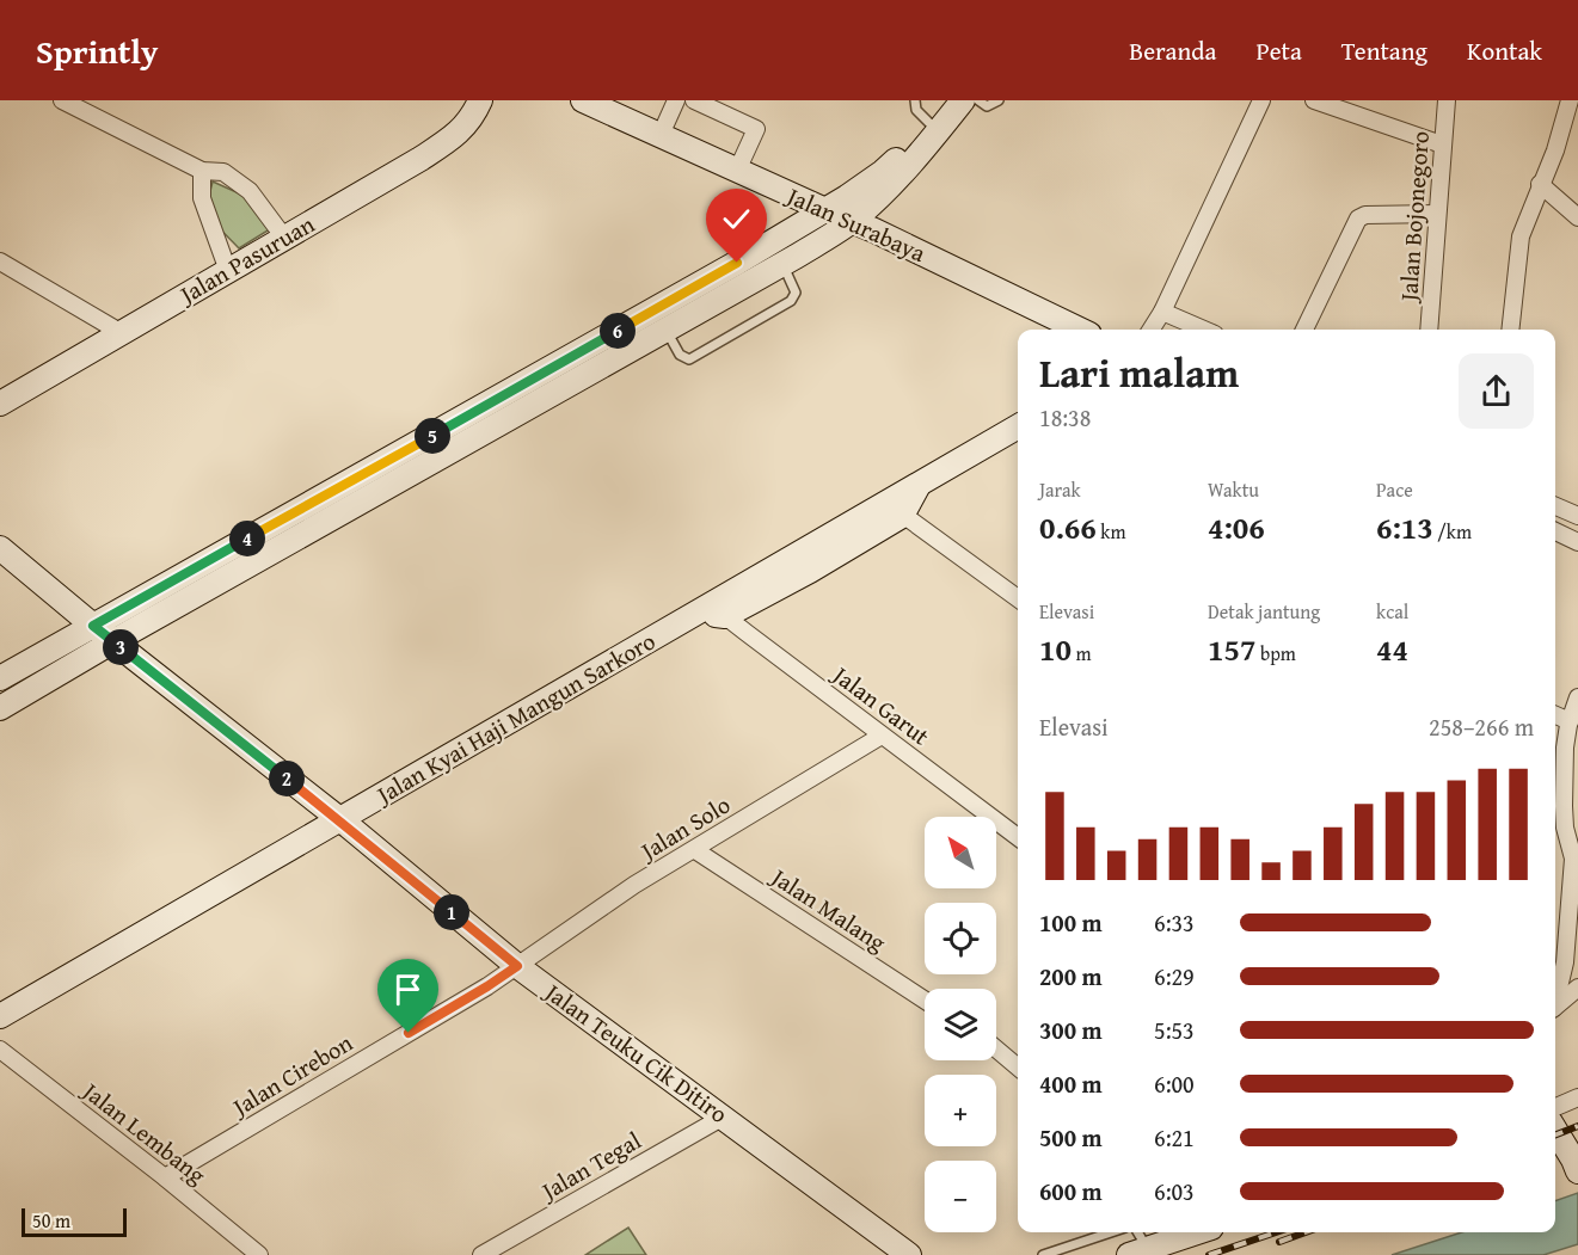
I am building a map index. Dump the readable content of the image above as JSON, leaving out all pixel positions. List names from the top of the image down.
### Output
{
  "streets": {
    "main road": [
      "Jalan Surabaya",
      "Jalan Pasuruan",
      "Jalan Kyai Haji Mangun Sarkoro",
      "Jalan Teuku Cik Ditiro"
    ],
    "street": [
      "Jalan Bojonegoro",
      "Jalan Garut",
      "Jalan Solo",
      "Jalan Malang",
      "Jalan Cirebon",
      "Jalan Lembang",
      "Jalan Tegal"
    ]
  },
  "crossings": [
    ["Jalan Garut", "Jalan Kyai Haji Mangun Sarkoro"],
    ["Jalan Garut", "Jalan Solo"],
    ["Jalan Kyai Haji Mangun Sarkoro", "Jalan Teuku Cik Ditiro"],
    ["Jalan Solo", "Jalan Malang"],
    ["Jalan Solo", "Jalan Teuku Cik Ditiro"],
    ["Jalan Solo", "Jalan Cirebon"],
    ["Jalan Teuku Cik Ditiro", "Jalan Cirebon"],
    ["Jalan Teuku Cik Ditiro", "Jalan Tegal"],
    ["Jalan Cirebon", "Jalan Lembang"]
  ],
  "scale_bar": "50 m",
  "north": "top left",
  "page": {
    "header": "Sprintly",
    "nav": [
      "Beranda",
      "Peta",
      "Tentang",
      "Kontak"
    ],
    "pins": [
      "6",
      "5",
      "4",
      "3",
      "2",
      "1"
    ],
    "heading": ["Lari malam", "18:38"],
    "stats": [
      ["Jarak", "0.66 km"],
      ["Waktu", "4:06"],
      ["Pace", "6:13 /km"],
      ["Elevasi", "10 m"],
      ["Detak jantung", "157 bpm"],
      ["kcal", "44"]
    ],
    "chart": ["Elevasi", "258–266 m"],
    "map_buttons": ["+", "−"],
    "list": [
      {
        "name": "100 m",
        "note": "6:33"
      },
      {
        "name": "200 m",
        "note": "6:29"
      },
      {
        "name": "300 m",
        "note": "5:53"
      },
      {
        "name": "400 m",
        "note": "6:00"
      },
      {
        "name": "500 m",
        "note": "6:21"
      },
      {
        "name": "600 m",
        "note": "6:03"
      }
    ],
    "scale": "50 m"
  }
}
